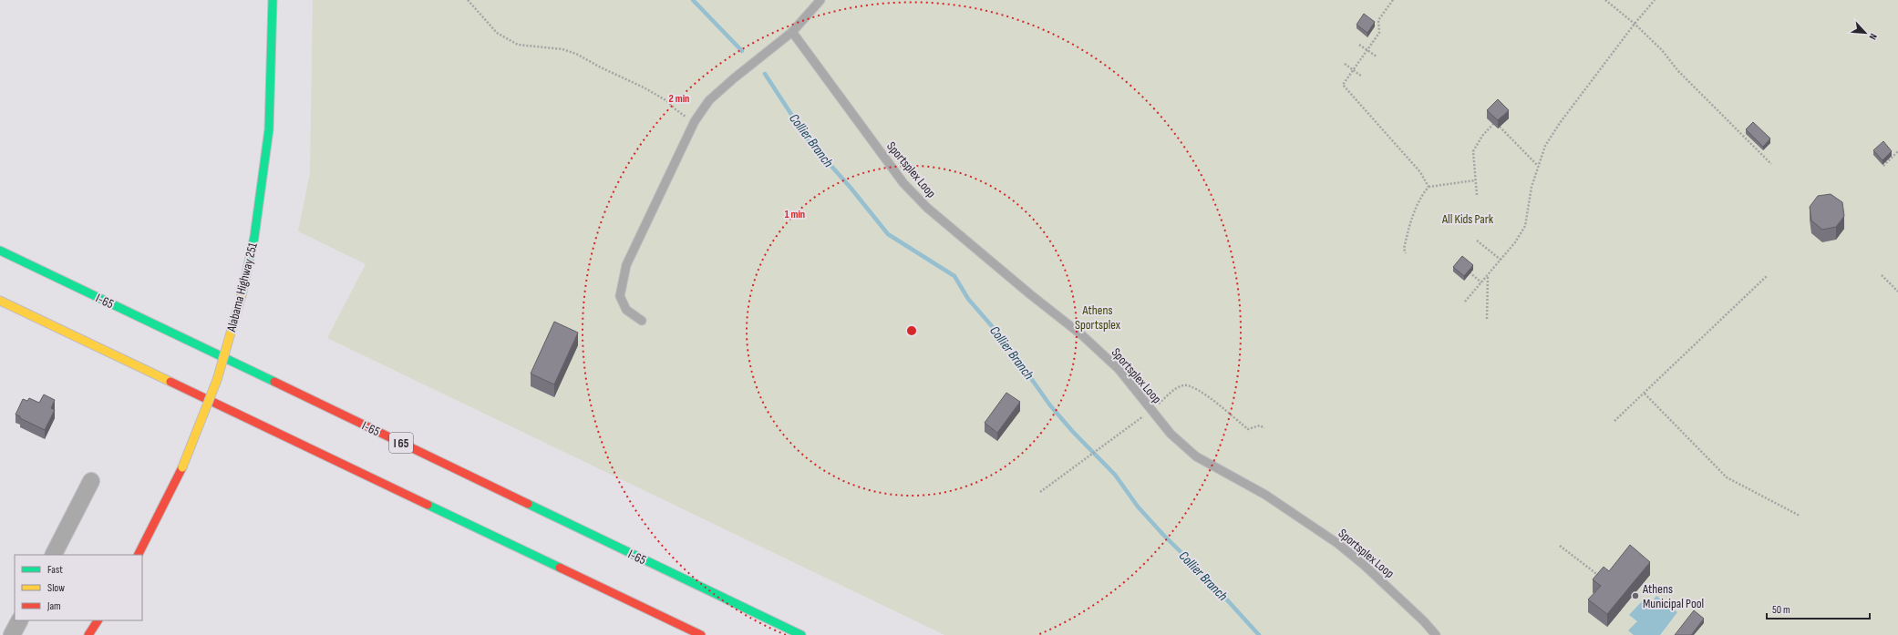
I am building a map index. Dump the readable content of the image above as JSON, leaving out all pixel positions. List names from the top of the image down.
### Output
{
  "streets": {
    "main road": ["Alabama Highway 251", "I-65", "I 65"],
    "lane": ["Sportsplex Loop"]
  },
  "water": ["Collier Branch"],
  "parks": ["All Kids Park", "Athens Sportsplex"],
  "places": ["Athens Municipal Pool"],
  "legend": ["Fast", "Slow", "Jam"],
  "scale_bar": "50 m",
  "north": "bottom right",
  "rings": ["2 min", "1 min"]
}
